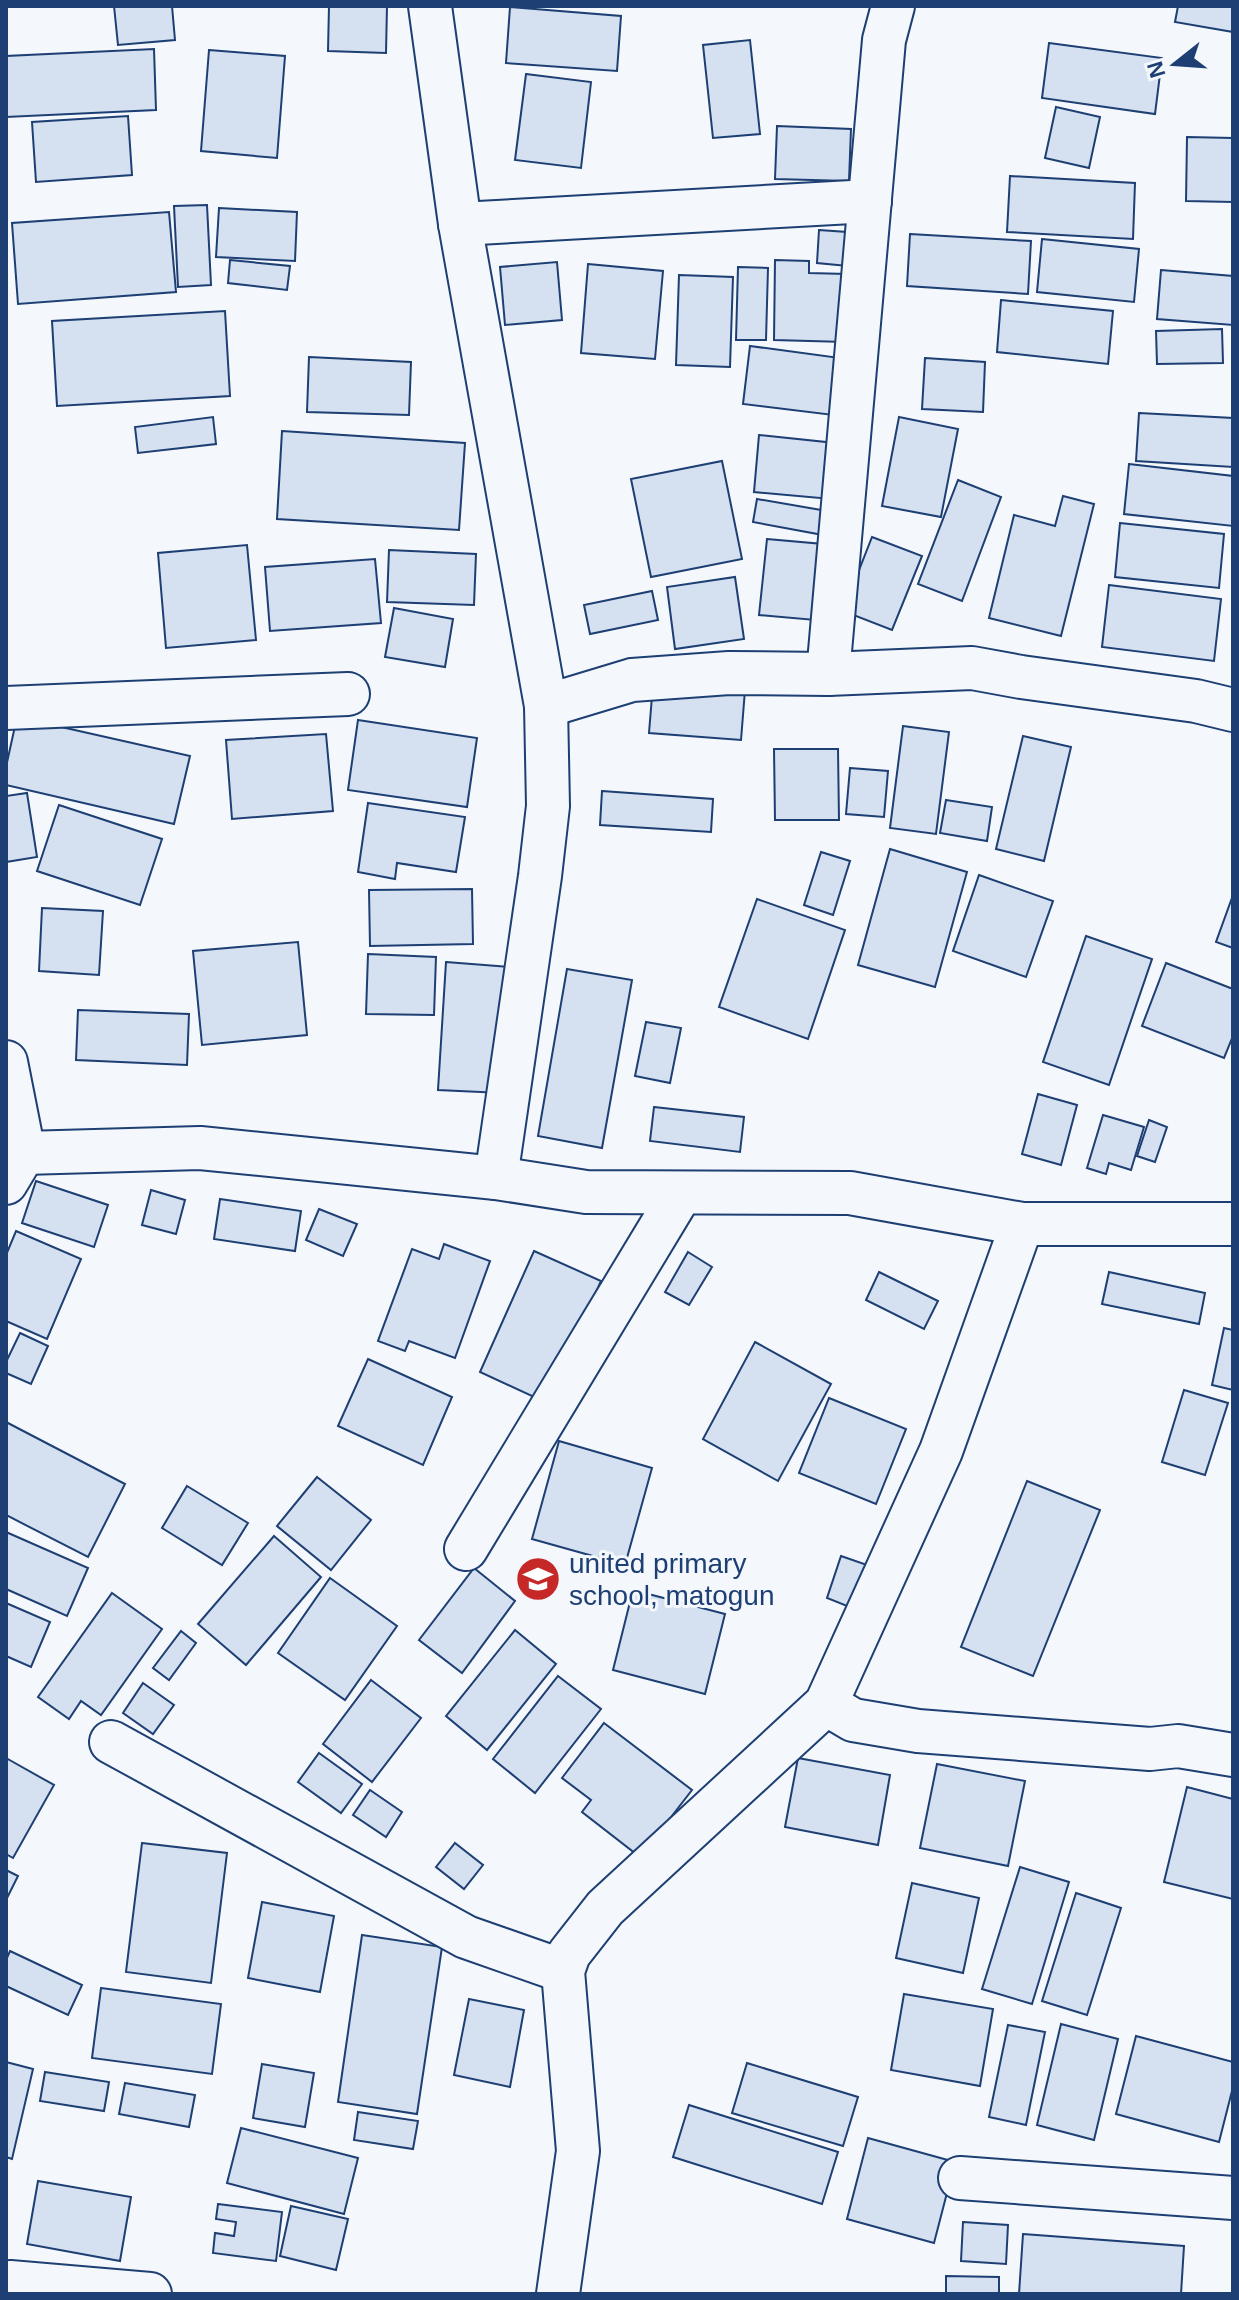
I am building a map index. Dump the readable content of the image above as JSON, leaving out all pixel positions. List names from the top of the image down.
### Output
{
  "places": {
    "school or university": ["united primary school, matogun"]
  },
  "north": "left"
}
